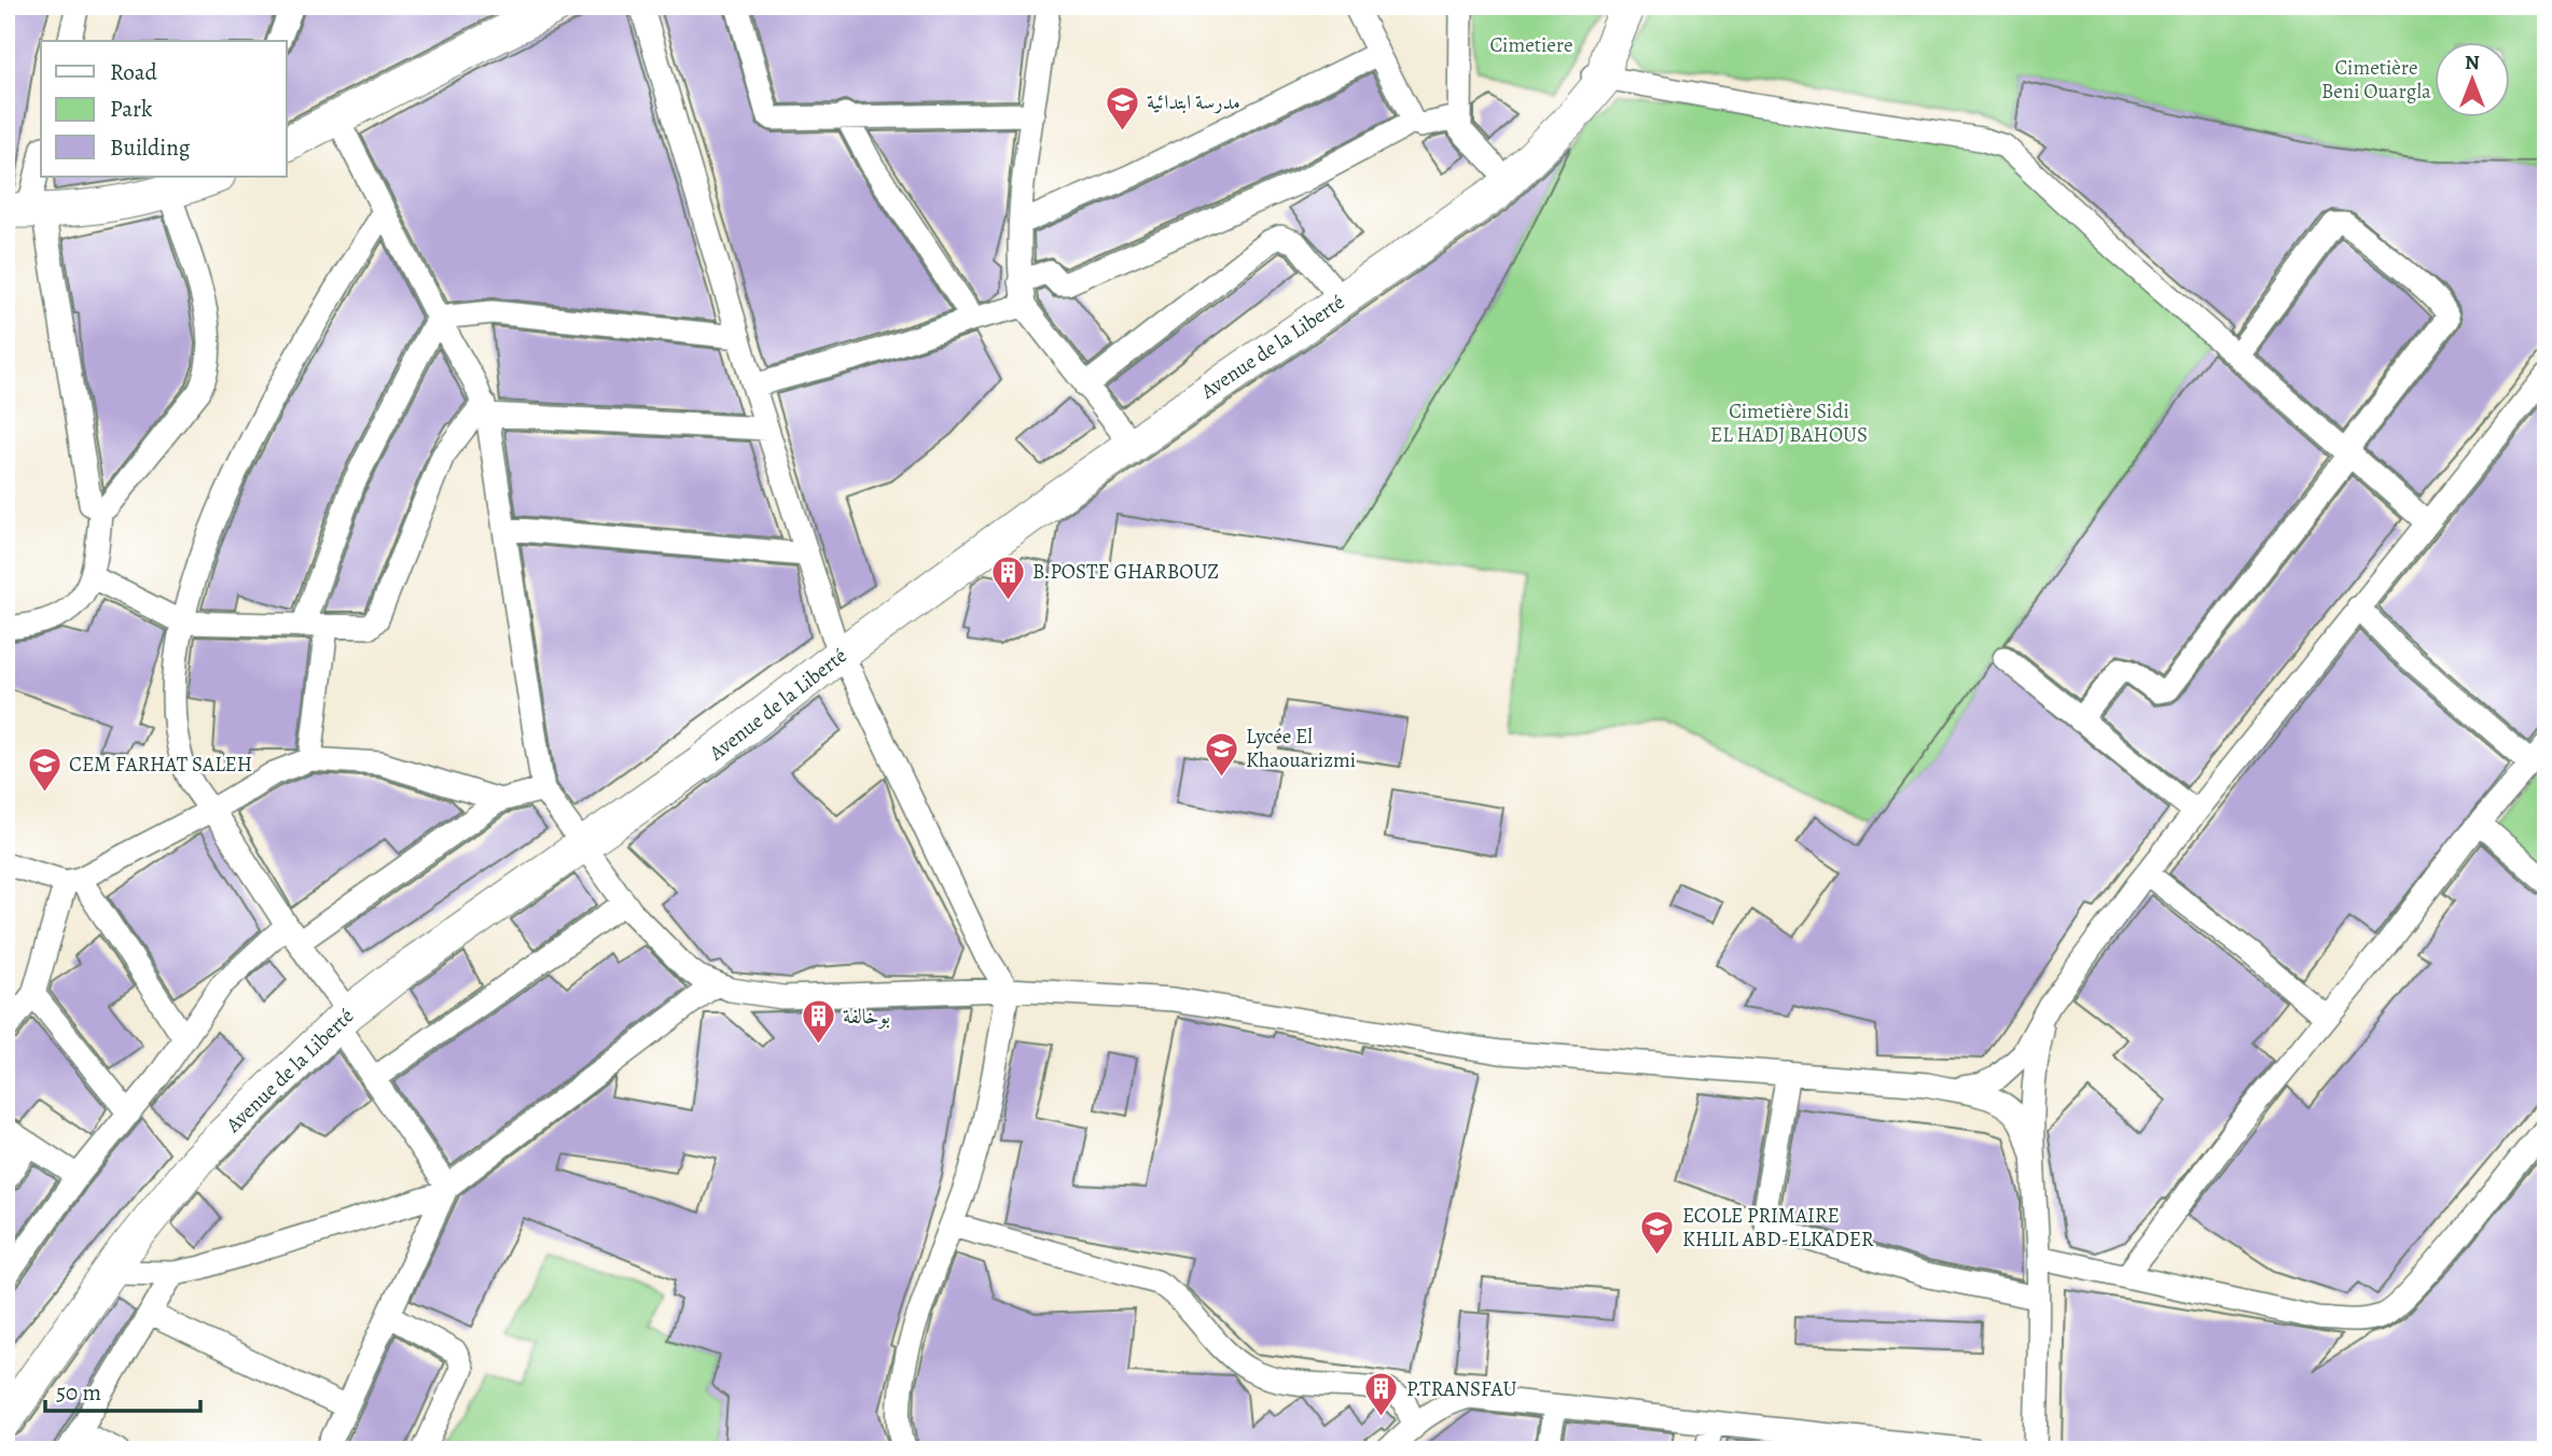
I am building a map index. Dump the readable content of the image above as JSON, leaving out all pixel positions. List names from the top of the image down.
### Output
{
  "streets": {
    "street": ["Avenue de la Liberté"]
  },
  "parks": ["Cimetiere", "Cimetière Beni Ouargla", "Cimetière Sidi EL HADJ BAHOUS"],
  "places": {
    "school or university": [
      "مدرسة ابتدائية",
      "Lycée El Khaouarizmi",
      "CEM FARHAT SALEH",
      "ECOLE PRIMAIRE KHLIL ABD-ELKADER"
    ],
    "building": ["B.POSTE GHARBOUZ", "بوخالفة", "P.TRANSFAU"]
  },
  "legend": ["Road", "Park", "Building"],
  "scale_bar": "50 m",
  "north": "top"
}
